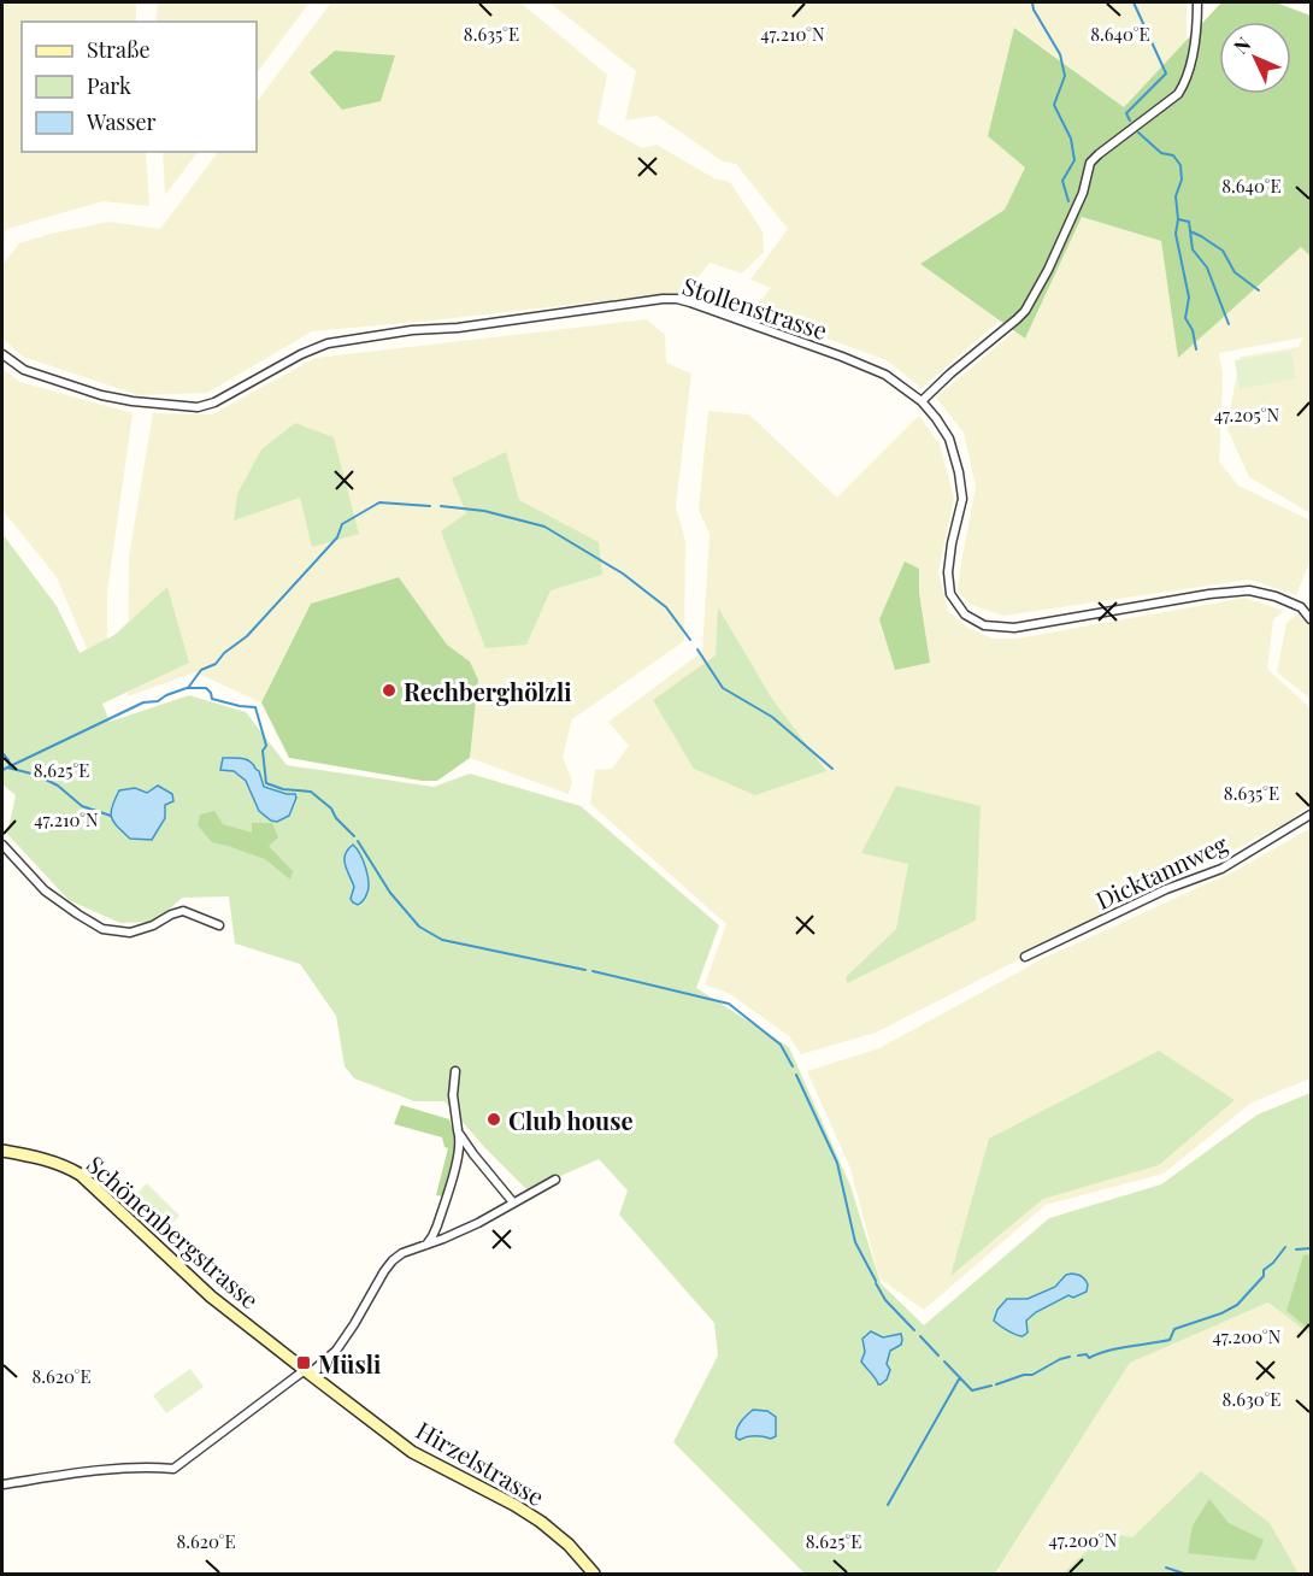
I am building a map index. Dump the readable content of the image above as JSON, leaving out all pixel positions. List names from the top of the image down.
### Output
{
  "streets": {
    "street": [
      "Stollenstrasse",
      "Dicktannweg",
      "Schönenbergstrasse",
      "Hirzelstrasse"
    ]
  },
  "crossings": [
    ["Schönenbergstrasse", "Hirzelstrasse"]
  ],
  "places": {
    "other": ["Rechberghölzli", "Club house"],
    "transit": ["Müsli"]
  },
  "legend": ["Straße", "Park", "Wasser"],
  "north": "top left",
  "coordinates": [
    "8.635°E",
    "8.640°E",
    "47.210°N",
    "47.205°N",
    "8.625°E",
    "47.200°N",
    "8.620°E",
    "8.630°E"
  ]
}
